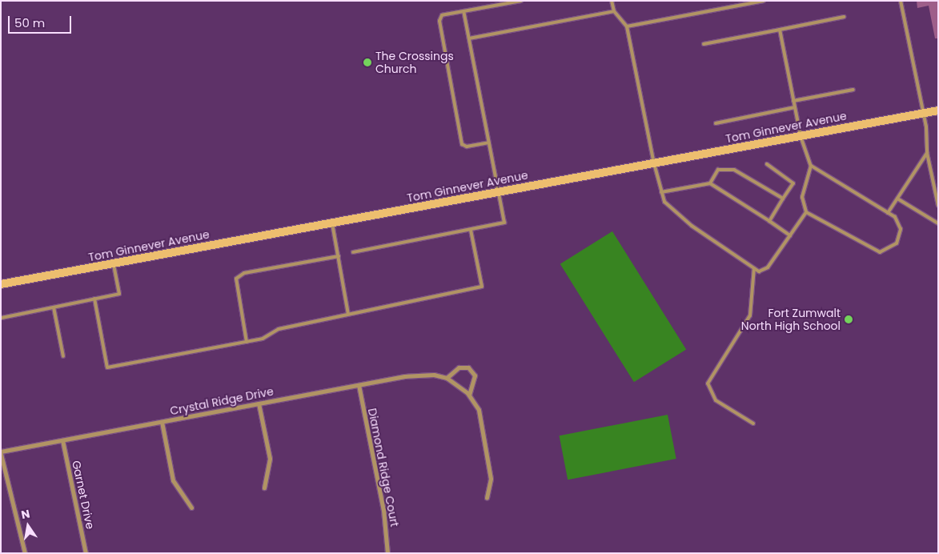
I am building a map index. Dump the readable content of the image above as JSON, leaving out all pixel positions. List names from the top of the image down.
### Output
{
  "streets": {
    "main road": ["Tom Ginnever Avenue"],
    "street": ["Crystal Ridge Drive", "Diamond Ridge Court", "Garnet Drive"]
  },
  "crossings": [
    ["Crystal Ridge Drive", "Diamond Ridge Court"],
    ["Crystal Ridge Drive", "Garnet Drive"]
  ],
  "places": ["The Crossings Church", "Fort Zumwalt North High School"],
  "scale_bar": "50 m",
  "north": "top"
}
